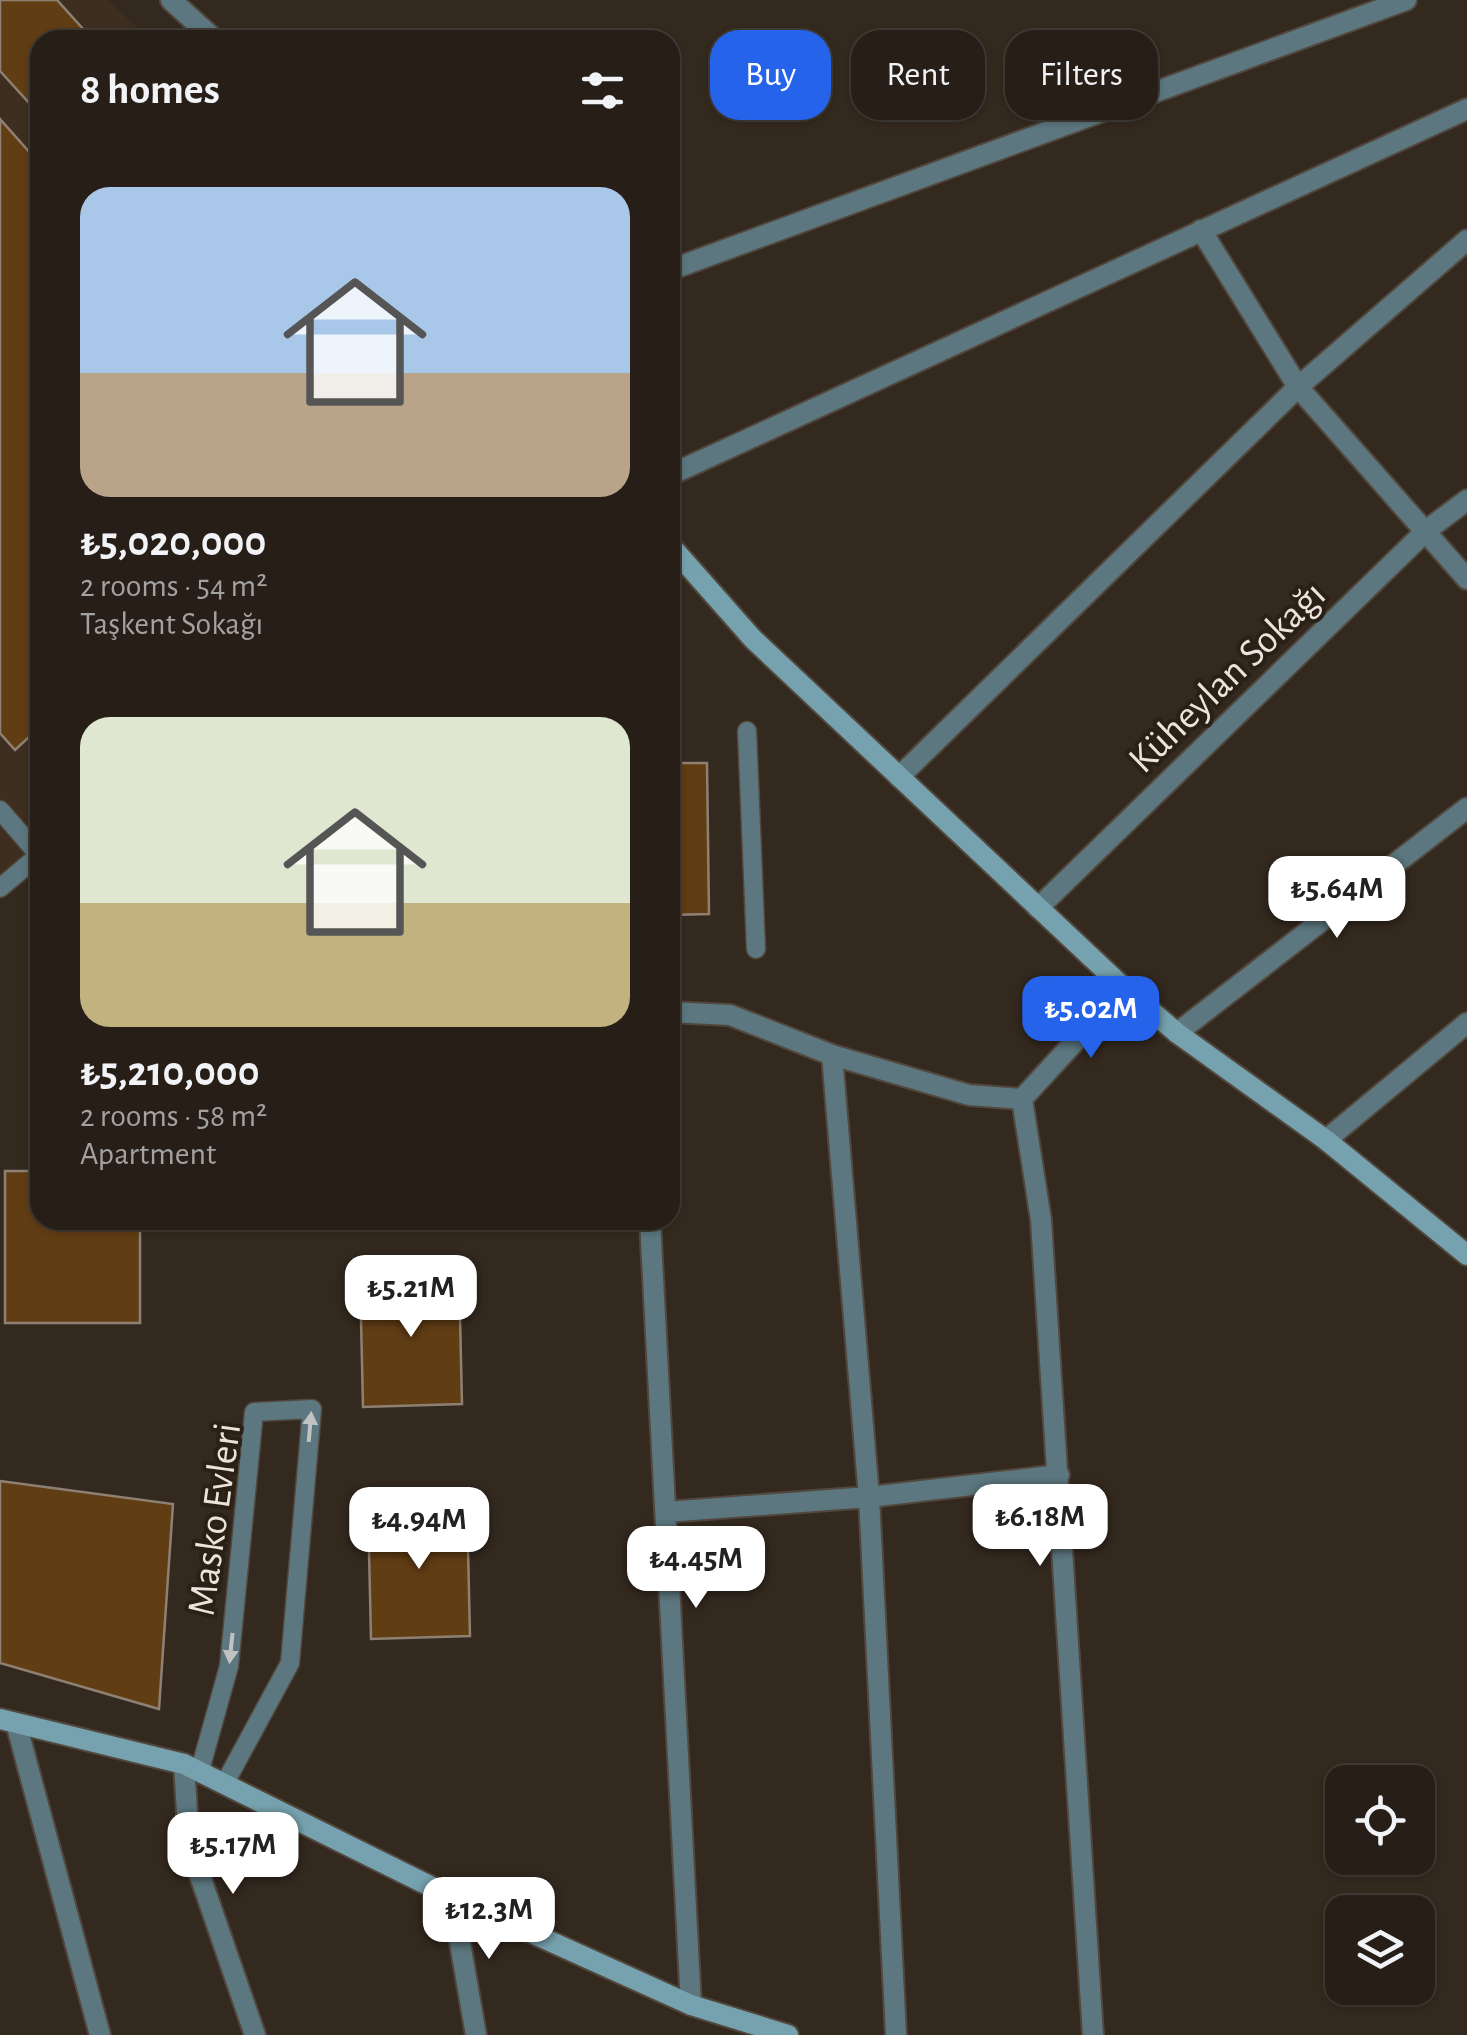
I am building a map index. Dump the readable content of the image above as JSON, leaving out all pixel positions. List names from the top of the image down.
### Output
{
  "streets": {
    "street": ["Küheylan Sokağı"],
    "lane": ["Masko Evleri"]
  },
  "page": {
    "chip": ["Buy", "Rent", "Filters"],
    "heading": "8 homes",
    "list": [
      {
        "name": "₺5,020,000",
        "note": "2 rooms · 54 m² · Taşkent Sokağı"
      },
      {
        "name": "₺5,210,000",
        "note": "2 rooms · 58 m² · Apartment"
      }
    ],
    "price": [
      "₺5.64M",
      "₺5.02M",
      "₺5.21M",
      "₺6.18M",
      "₺4.94M",
      "₺4.45M",
      "₺5.17M",
      "₺12.3M"
    ]
  }
}
